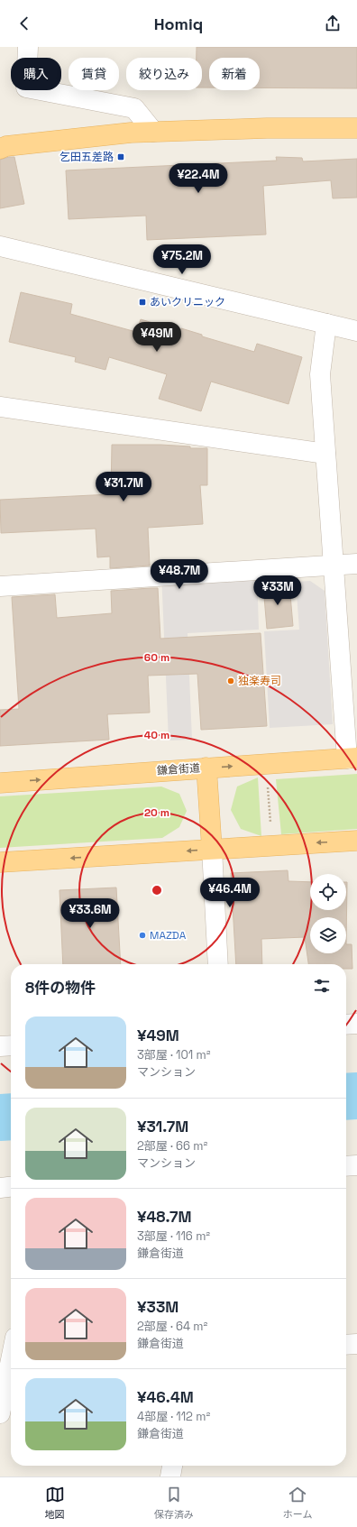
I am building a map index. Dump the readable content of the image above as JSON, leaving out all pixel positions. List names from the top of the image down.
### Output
{
  "streets": {
    "main road": ["鎌倉街道"]
  },
  "places": {
    "transit": ["乞田五差路", "あいクリニック"],
    "other": ["独楽寿司", "MAZDA"]
  },
  "page": {
    "header": "Homiq",
    "chip": [
      "購入",
      "賃貸",
      "絞り込み",
      "新着"
    ],
    "price": [
      "¥22.4M",
      "¥75.2M",
      "¥49M",
      "¥31.7M",
      "¥48.7M",
      "¥33M",
      "¥46.4M",
      "¥33.6M"
    ],
    "heading": "8件の物件",
    "list": [
      {
        "name": "¥49M",
        "note": "3部屋 · 101 m² · マンション"
      },
      {
        "name": "¥31.7M",
        "note": "2部屋 · 66 m² · マンション"
      },
      {
        "name": "¥48.7M",
        "note": "3部屋 · 116 m² · 鎌倉街道"
      },
      {
        "name": "¥33M",
        "note": "2部屋 · 64 m² · 鎌倉街道"
      },
      {
        "name": "¥46.4M",
        "note": "4部屋 · 112 m² · 鎌倉街道"
      }
    ],
    "tabs": ["地図", "保存済み", "ホーム"]
  },
  "rings": ["60 m", "40 m", "20 m"]
}
